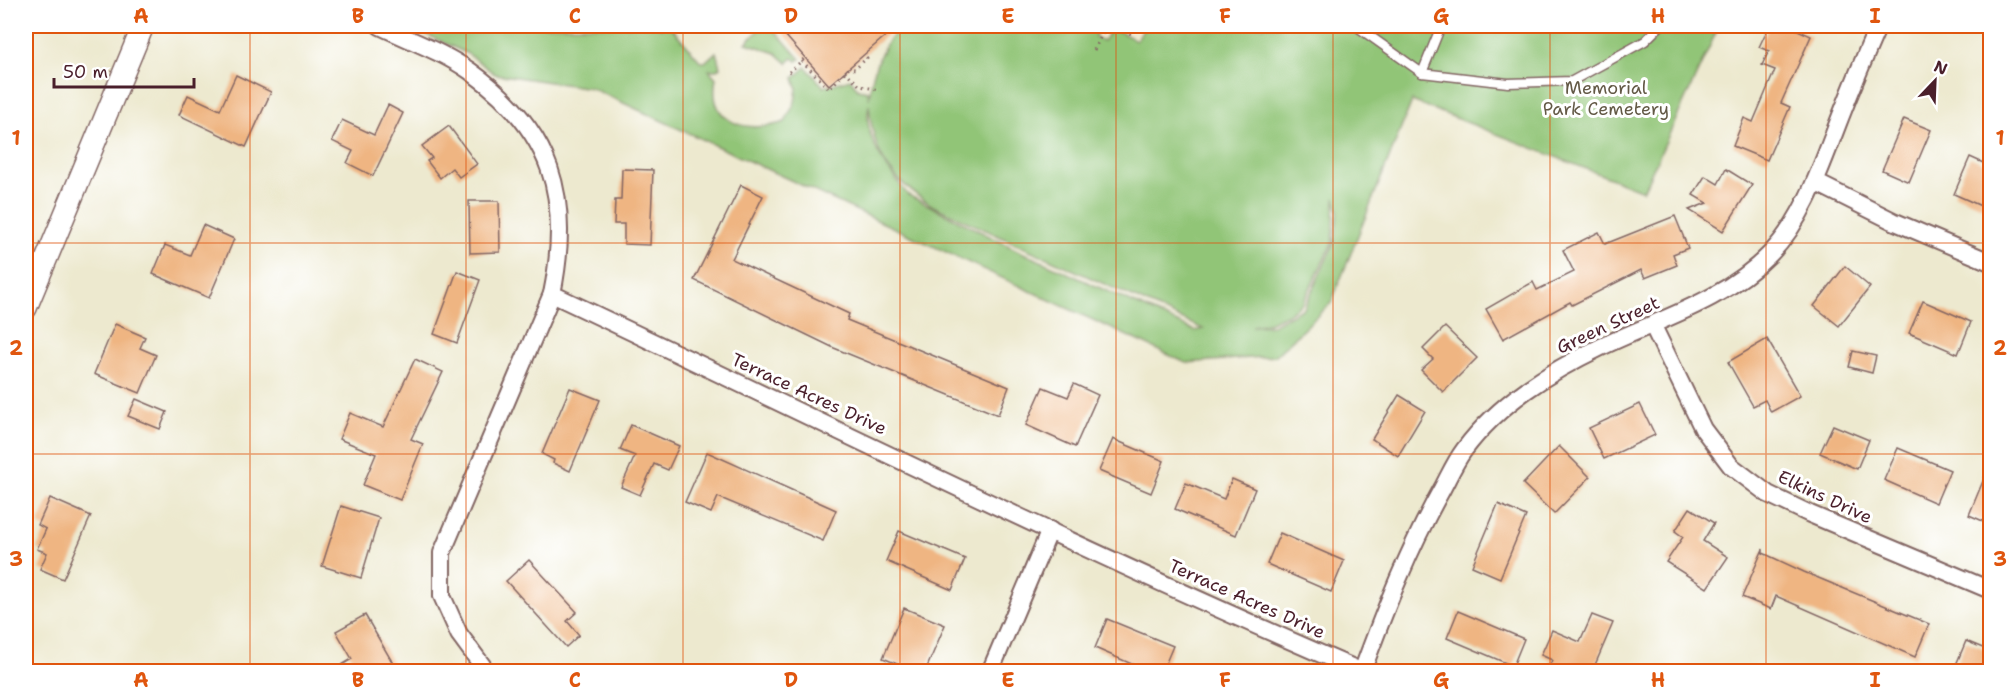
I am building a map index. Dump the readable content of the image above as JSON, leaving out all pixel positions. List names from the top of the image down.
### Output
{
  "streets": {
    "street": ["Green Street", "Terrace Acres Drive", "Elkins Drive"]
  },
  "crossings": [
    ["Green Street", "Terrace Acres Drive"],
    ["Green Street", "Elkins Drive"]
  ],
  "parks": ["Memorial Park Cemetery"],
  "scale_bar": "50 m",
  "north": "top right",
  "grid": {
    "columns": [
      "A",
      "B",
      "C",
      "D",
      "E",
      "F",
      "G",
      "H",
      "I"
    ],
    "rows": ["1", "2", "3"]
  }
}
